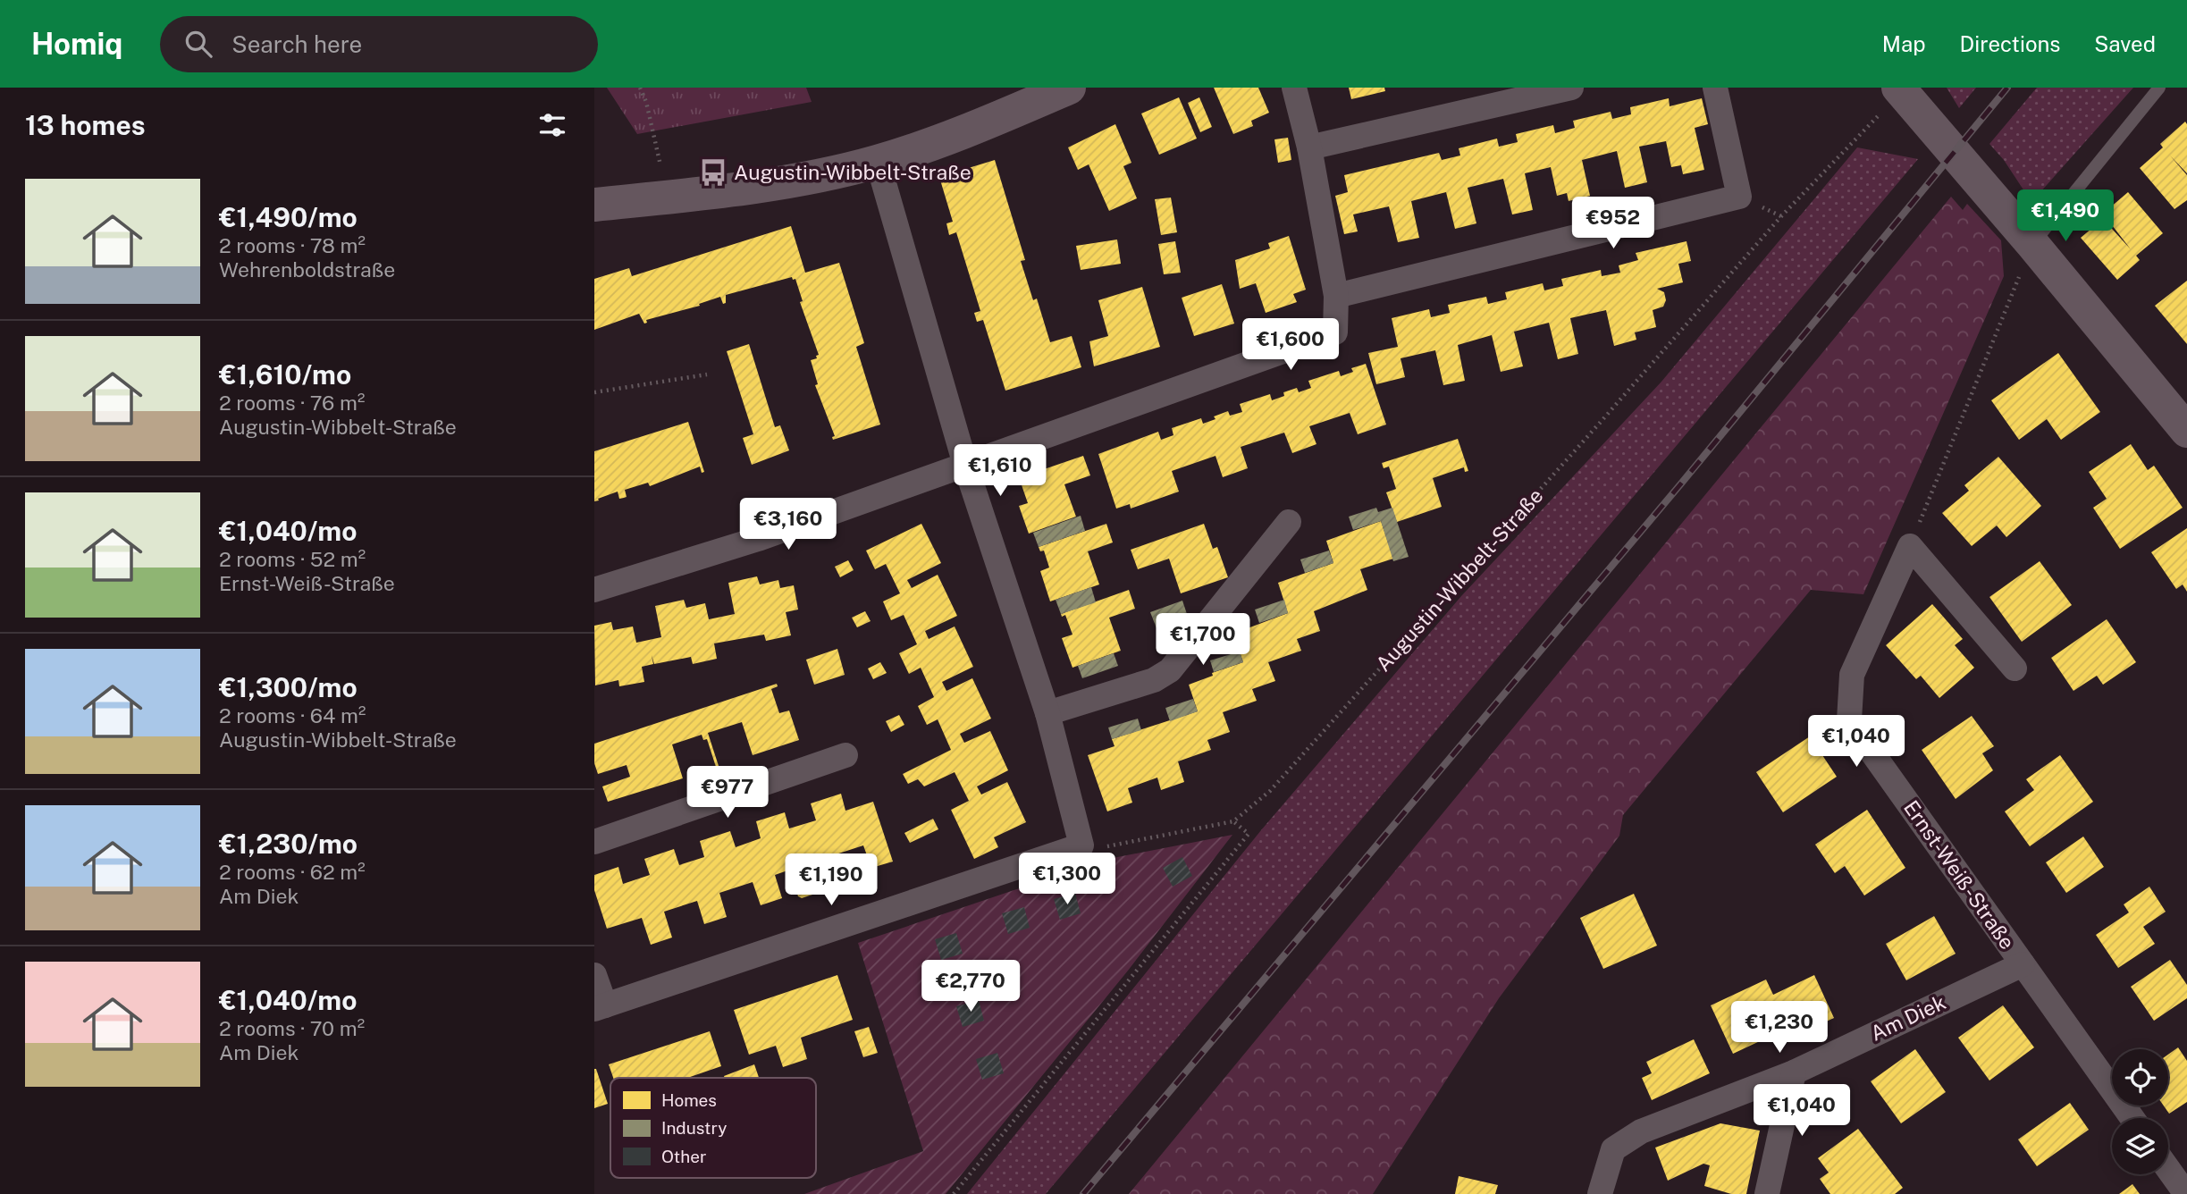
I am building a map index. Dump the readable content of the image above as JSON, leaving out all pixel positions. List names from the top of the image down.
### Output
{
  "streets": {
    "street": ["Ernst-Weiß-Straße", "Am Diek"],
    "path": ["Augustin-Wibbelt-Straße"]
  },
  "crossings": [
    ["Ernst-Weiß-Straße", "Am Diek"]
  ],
  "places": {
    "bus stop": ["Augustin-Wibbelt-Straße"]
  },
  "legend": ["Homes", "Industry", "Other"],
  "page": {
    "header": "Homiq",
    "search": "Search here",
    "nav": ["Map", "Directions", "Saved"],
    "heading": "13 homes",
    "list": [
      {
        "name": "€1,490/mo",
        "note": "2 rooms · 78 m² · Wehrenboldstraße"
      },
      {
        "name": "€1,610/mo",
        "note": "2 rooms · 76 m² · Augustin-Wibbelt-Straße"
      },
      {
        "name": "€1,040/mo",
        "note": "2 rooms · 52 m² · Ernst-Weiß-Straße"
      },
      {
        "name": "€1,300/mo",
        "note": "2 rooms · 64 m² · Augustin-Wibbelt-Straße"
      },
      {
        "name": "€1,230/mo",
        "note": "2 rooms · 62 m² · Am Diek"
      },
      {
        "name": "€1,040/mo",
        "note": "2 rooms · 70 m² · Am Diek"
      }
    ],
    "price": [
      "€1,490",
      "€952",
      "€1,600",
      "€1,610",
      "€3,160",
      "€1,700",
      "€1,040",
      "€977",
      "€1,300",
      "€1,190",
      "€2,770",
      "€1,230",
      "€1,040"
    ]
  }
}
